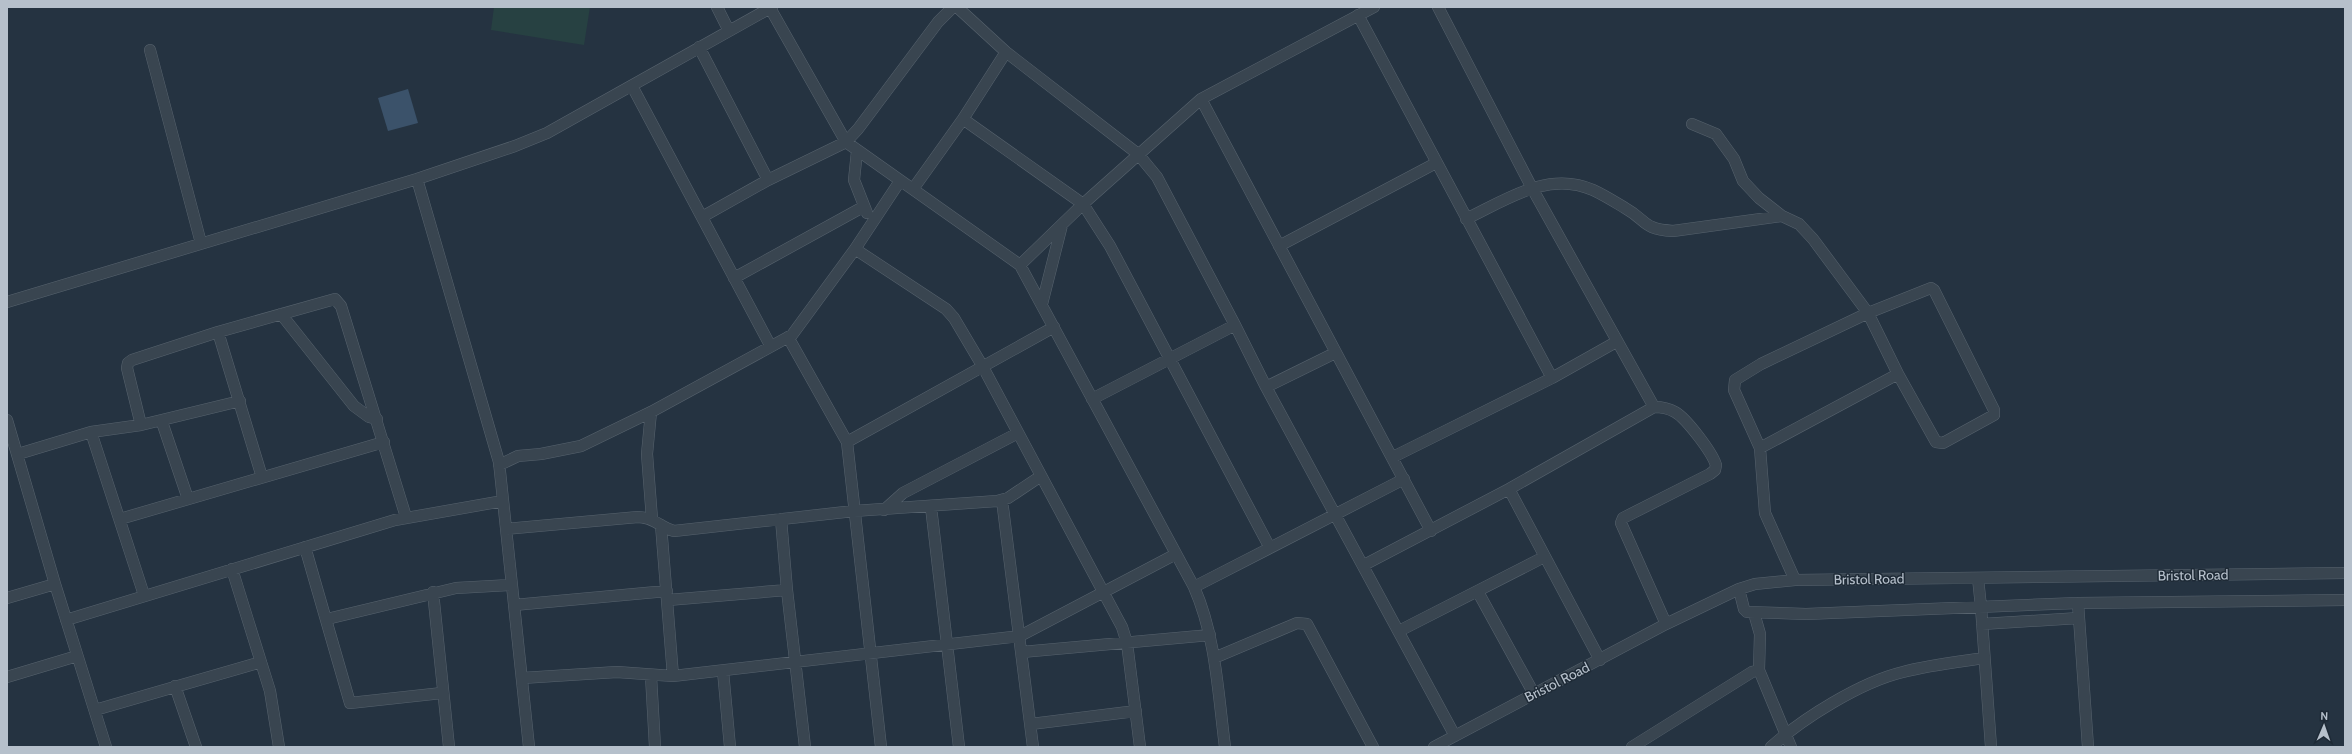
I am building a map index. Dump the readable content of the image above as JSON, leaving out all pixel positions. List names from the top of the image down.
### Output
{
  "streets": {
    "street": ["Bristol Road"]
  },
  "north": "top"
}
